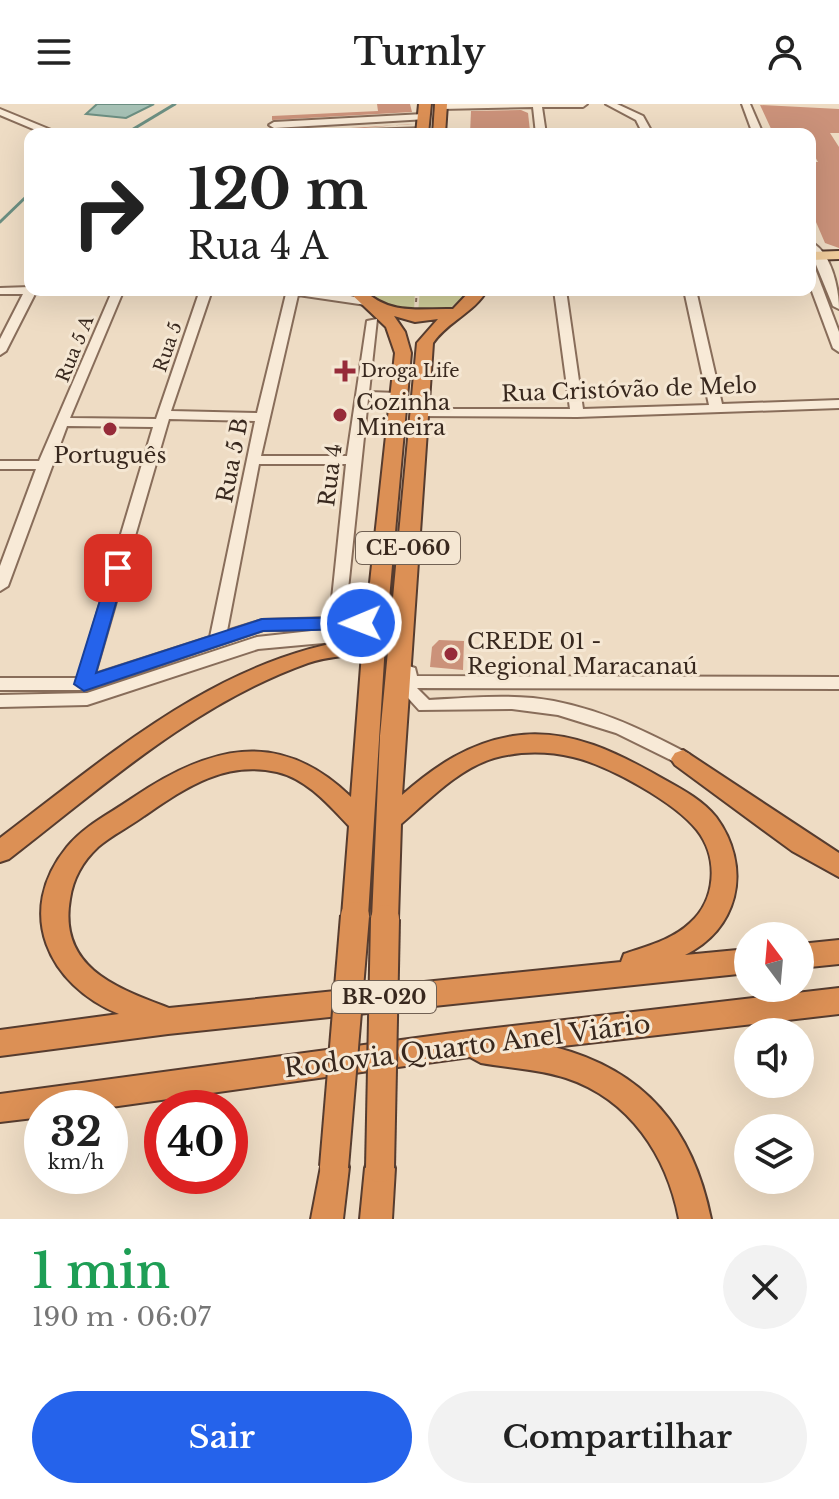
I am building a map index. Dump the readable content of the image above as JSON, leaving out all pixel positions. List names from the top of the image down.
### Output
{
  "streets": {
    "highway": ["CE-060", "BR-020", "Rodovia Quarto Anel Viário"],
    "street": [
      "Rua 5",
      "Rua 5 A",
      "Rua Cristóvão de Melo",
      "Rua 5 B",
      "Rua 4"
    ]
  },
  "crossings": [
    ["Rua Cristóvão de Melo", "CE-060"],
    ["Rua 4", "CE-060"]
  ],
  "places": {
    "health": ["Droga Life"],
    "other": ["Cozinha Mineira", "Português", "CREDE 01 - Regional Maracanaú"]
  },
  "north": "top",
  "page": {
    "header": "Turnly",
    "turn": ["120 m", "Rua 4 A"],
    "speed": "32 km/h",
    "limit": "40",
    "heading": ["1 min", "190 m · 06:07"],
    "buttons": ["Sair", "Compartilhar"]
  }
}
